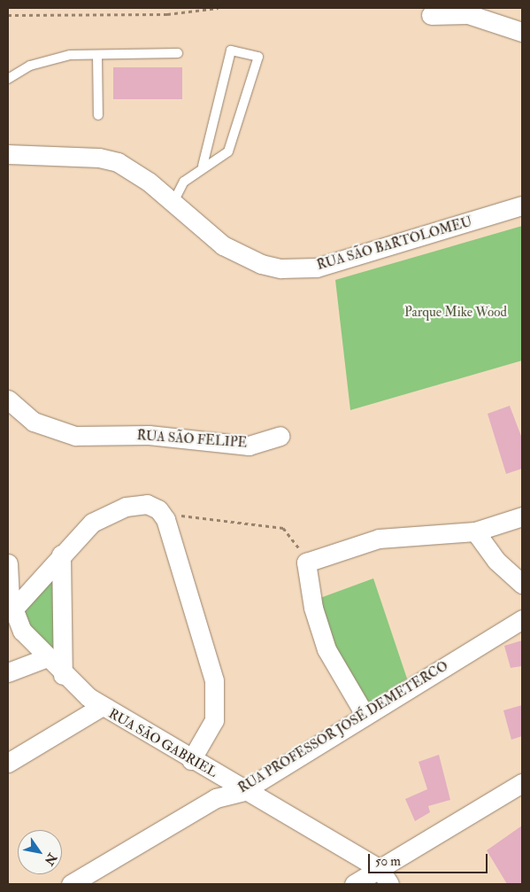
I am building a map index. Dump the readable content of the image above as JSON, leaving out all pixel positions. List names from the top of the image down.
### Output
{
  "streets": {
    "street": [
      "RUA SÃO BARTOLOMEU",
      "RUA SÃO FELIPE",
      "RUA PROFESSOR JOSÉ DEMETERCO",
      "RUA SÃO GABRIEL"
    ]
  },
  "crossings": [
    ["RUA PROFESSOR JOSÉ DEMETERCO", "RUA SÃO GABRIEL"]
  ],
  "parks": ["Parque Mike Wood"],
  "scale_bar": "50 m",
  "north": "bottom right"
}
